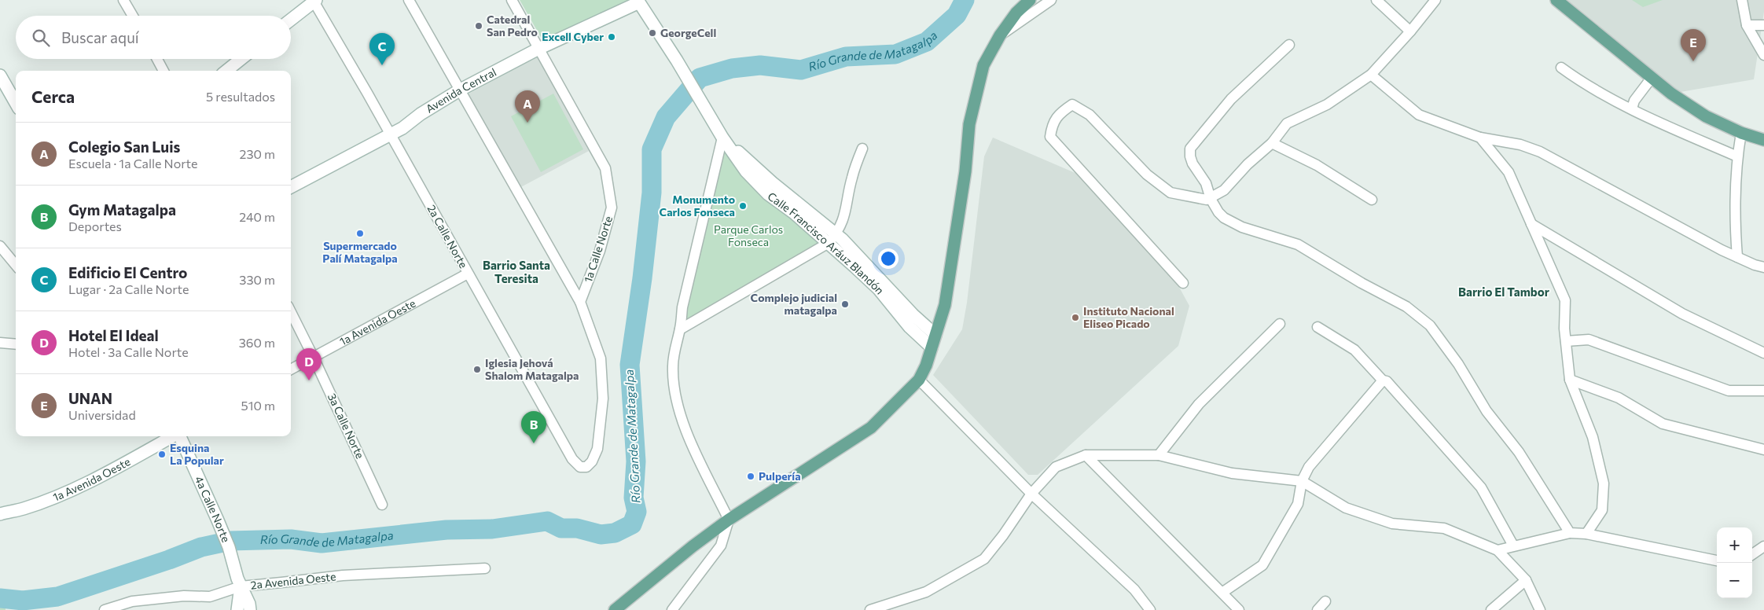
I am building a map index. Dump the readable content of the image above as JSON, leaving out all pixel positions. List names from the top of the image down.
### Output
{
  "streets": {
    "street": [
      "Avenida Central",
      "2a Calle Norte",
      "Calle Francisco Aráuz Blandón",
      "1a Calle Norte",
      "1a Avenida Oeste",
      "3a Calle Norte",
      "4a Calle Norte",
      "2a Avenida Oeste"
    ]
  },
  "crossings": [
    ["Avenida Central", "2a Calle Norte"],
    ["Avenida Central", "Calle Francisco Aráuz Blandón"],
    ["Avenida Central", "1a Calle Norte"],
    ["2a Calle Norte", "1a Calle Norte"],
    ["2a Calle Norte", "1a Avenida Oeste"],
    ["1a Avenida Oeste", "3a Calle Norte"],
    ["4a Calle Norte", "2a Avenida Oeste"]
  ],
  "districts": ["Barrio Santa Teresita", "Barrio El Tambor"],
  "water": ["Río Grande de Matagalpa"],
  "parks": ["Parque Carlos Fonseca"],
  "places": [
    "Catedral San Pedro",
    "GeorgeCell",
    "Excell Cyber",
    "Monumento Carlos Fonseca",
    "Supermercado Palí Matagalpa",
    "Complejo judicial matagalpa",
    "Instituto Nacional Eliseo Picado",
    "Iglesia Jehová Shalom Matagalpa",
    "Esquina La Popular",
    "Pulpería"
  ],
  "page": {
    "search": "Buscar aquí",
    "pins": [
      "E",
      "C",
      "A",
      "D",
      "B"
    ],
    "heading": ["Cerca", "5 resultados"],
    "list": [
      {
        "mark": "A",
        "name": "Colegio San Luis",
        "note": "Escuela · 1a Calle Norte",
        "value": "230 m"
      },
      {
        "mark": "B",
        "name": "Gym Matagalpa",
        "note": "Deportes",
        "value": "240 m"
      },
      {
        "mark": "C",
        "name": "Edificio El Centro",
        "note": "Lugar · 2a Calle Norte",
        "value": "330 m"
      },
      {
        "mark": "D",
        "name": "Hotel El Ideal",
        "note": "Hotel · 3a Calle Norte",
        "value": "360 m"
      },
      {
        "mark": "E",
        "name": "UNAN",
        "note": "Universidad",
        "value": "510 m"
      }
    ],
    "map_buttons": ["+", "−"]
  }
}
